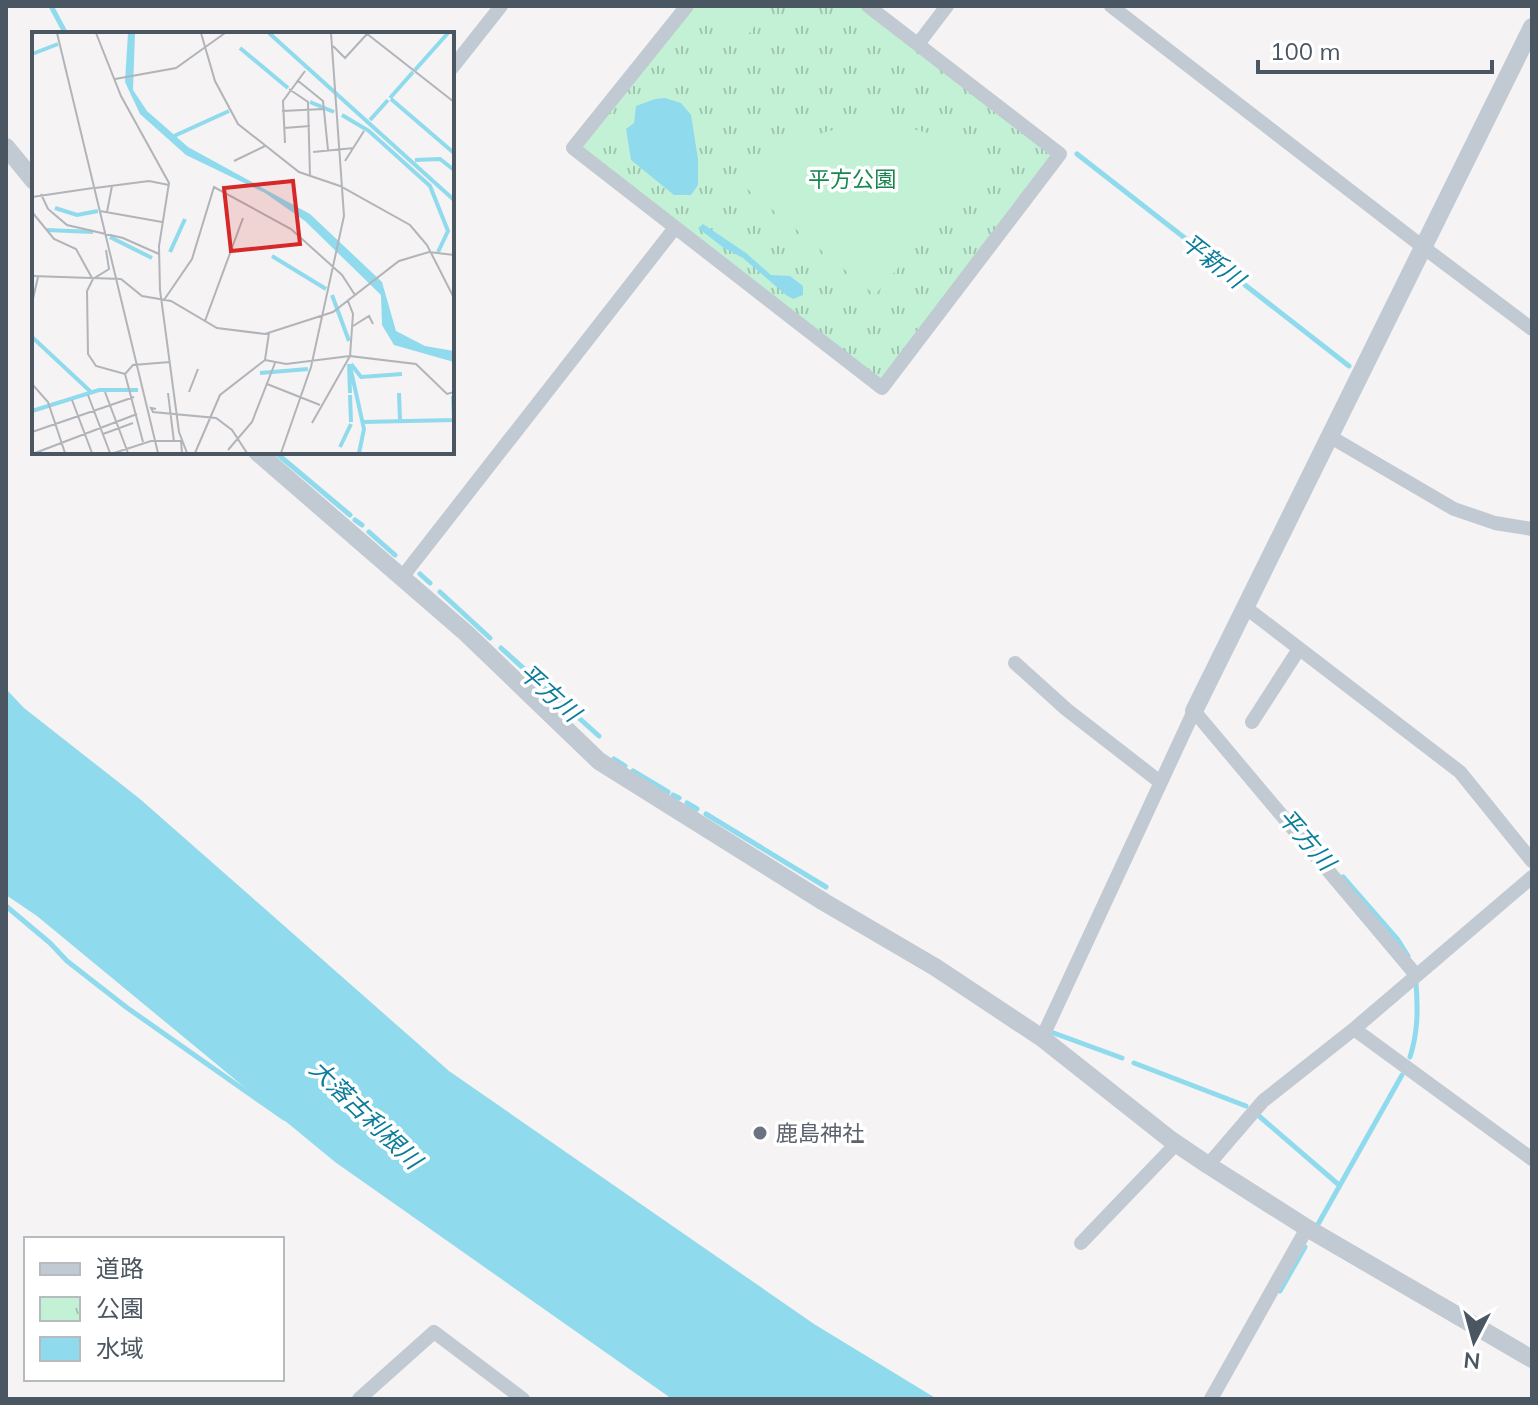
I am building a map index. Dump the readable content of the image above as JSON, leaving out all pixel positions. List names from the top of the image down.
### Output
{
  "water": ["平新川", "平方川", "大落古利根川"],
  "parks": ["平方公園"],
  "places": ["鹿島神社"],
  "legend": ["道路", "公園", "水域"],
  "scale_bar": "100 m",
  "north": "bottom"
}
